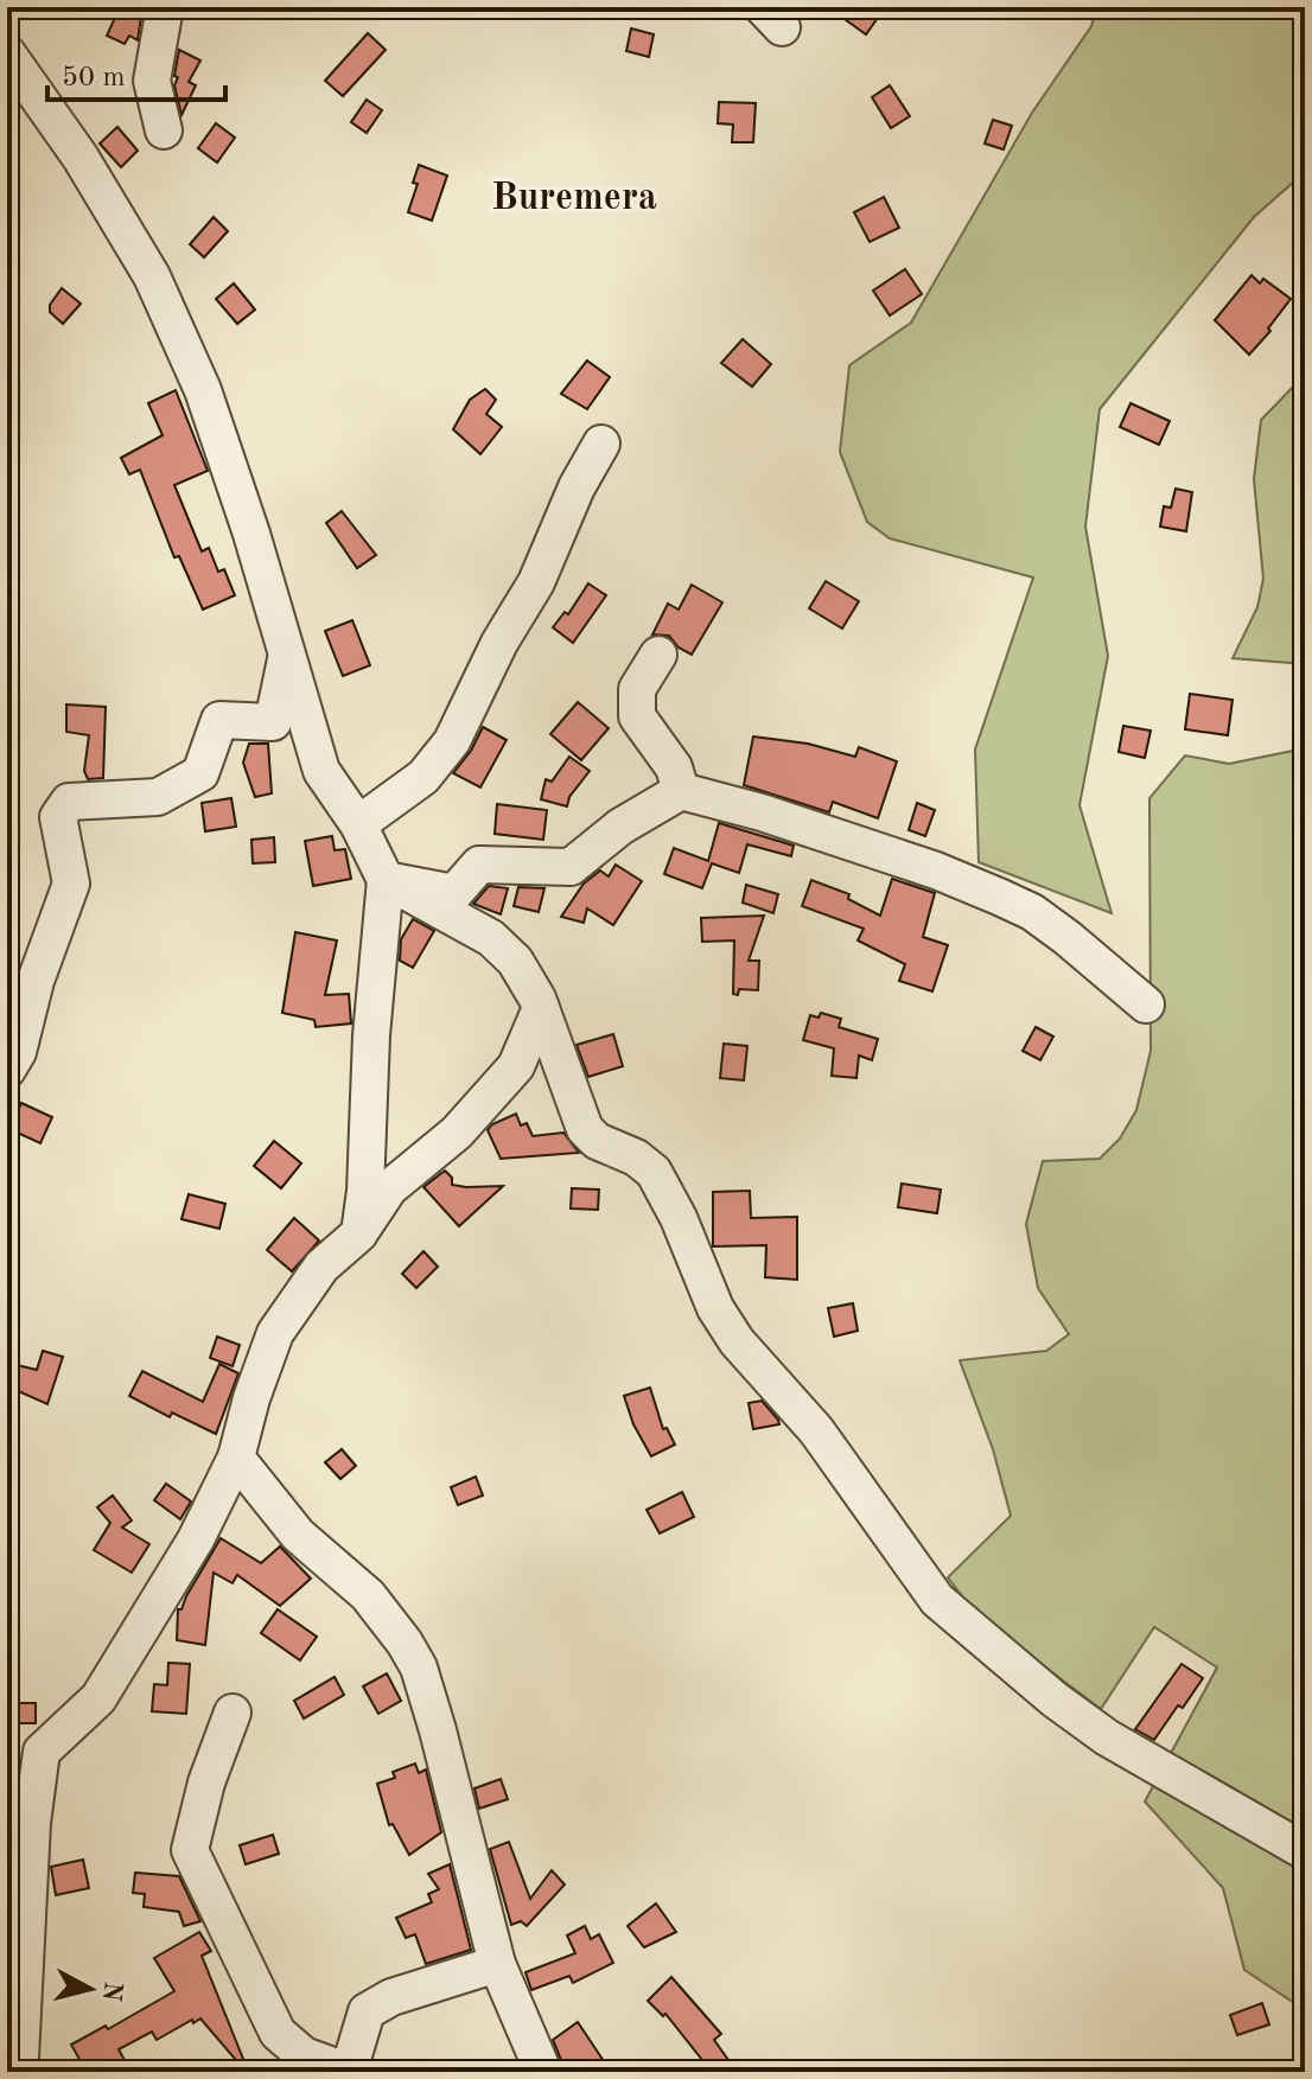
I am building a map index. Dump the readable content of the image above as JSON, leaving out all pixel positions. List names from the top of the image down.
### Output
{
  "districts": ["Buremera"],
  "scale_bar": "50 m",
  "north": "right"
}
